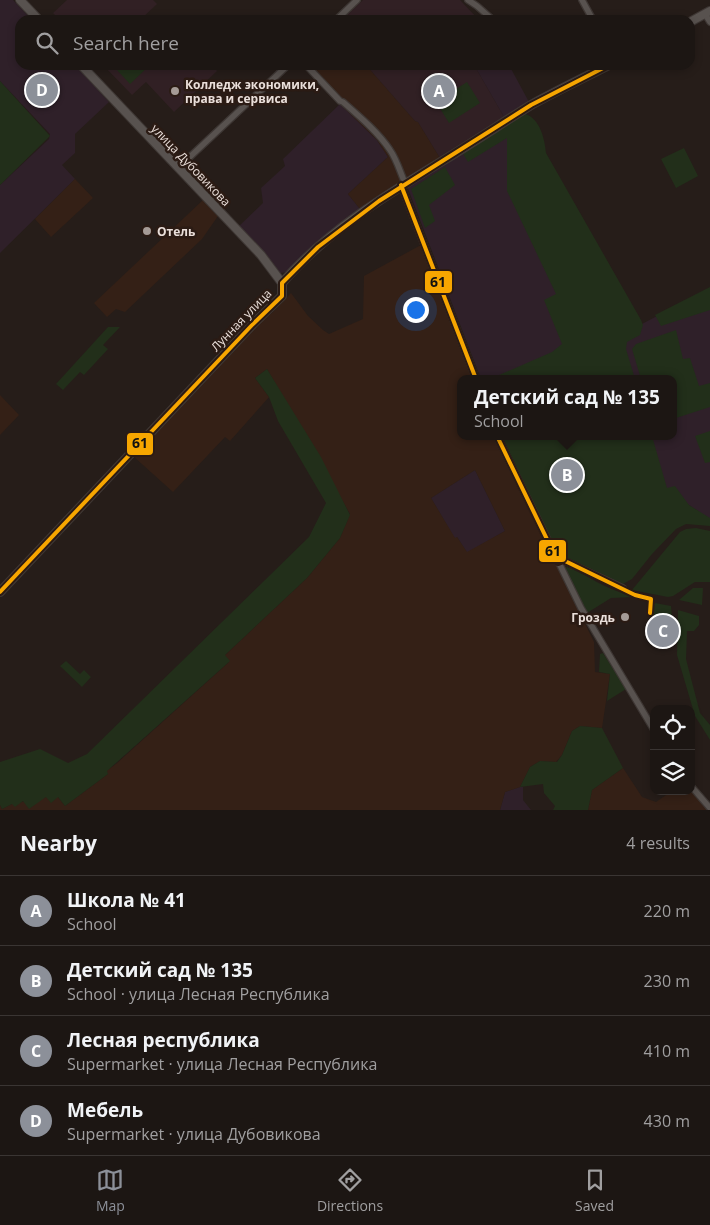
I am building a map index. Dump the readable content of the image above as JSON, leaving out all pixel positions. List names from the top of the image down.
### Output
{
  "streets": {
    "street": ["улица Дубовикова", "Лунная улица"]
  },
  "crossings": [
    ["улица Дубовикова", "Лунная улица"]
  ],
  "places": ["Колледж экономики, права и сервиса", "Отель", "Гроздь"],
  "lines": ["transit line 61"],
  "page": {
    "search": "Search here",
    "pins": [
      "D",
      "A",
      "B",
      "C"
    ],
    "popup": ["Детский сад № 135", "School"],
    "heading": ["Nearby", "4 results"],
    "list": [
      {
        "mark": "A",
        "name": "Школа № 41",
        "note": "School",
        "value": "220 m"
      },
      {
        "mark": "B",
        "name": "Детский сад № 135",
        "note": "School · улица Лесная Республика",
        "value": "230 m"
      },
      {
        "mark": "C",
        "name": "Лесная республика",
        "note": "Supermarket · улица Лесная Республика",
        "value": "410 m"
      },
      {
        "mark": "D",
        "name": "Мебель",
        "note": "Supermarket · улица Дубовикова",
        "value": "430 m"
      }
    ],
    "nav": ["Map", "Directions", "Saved"]
  }
}
